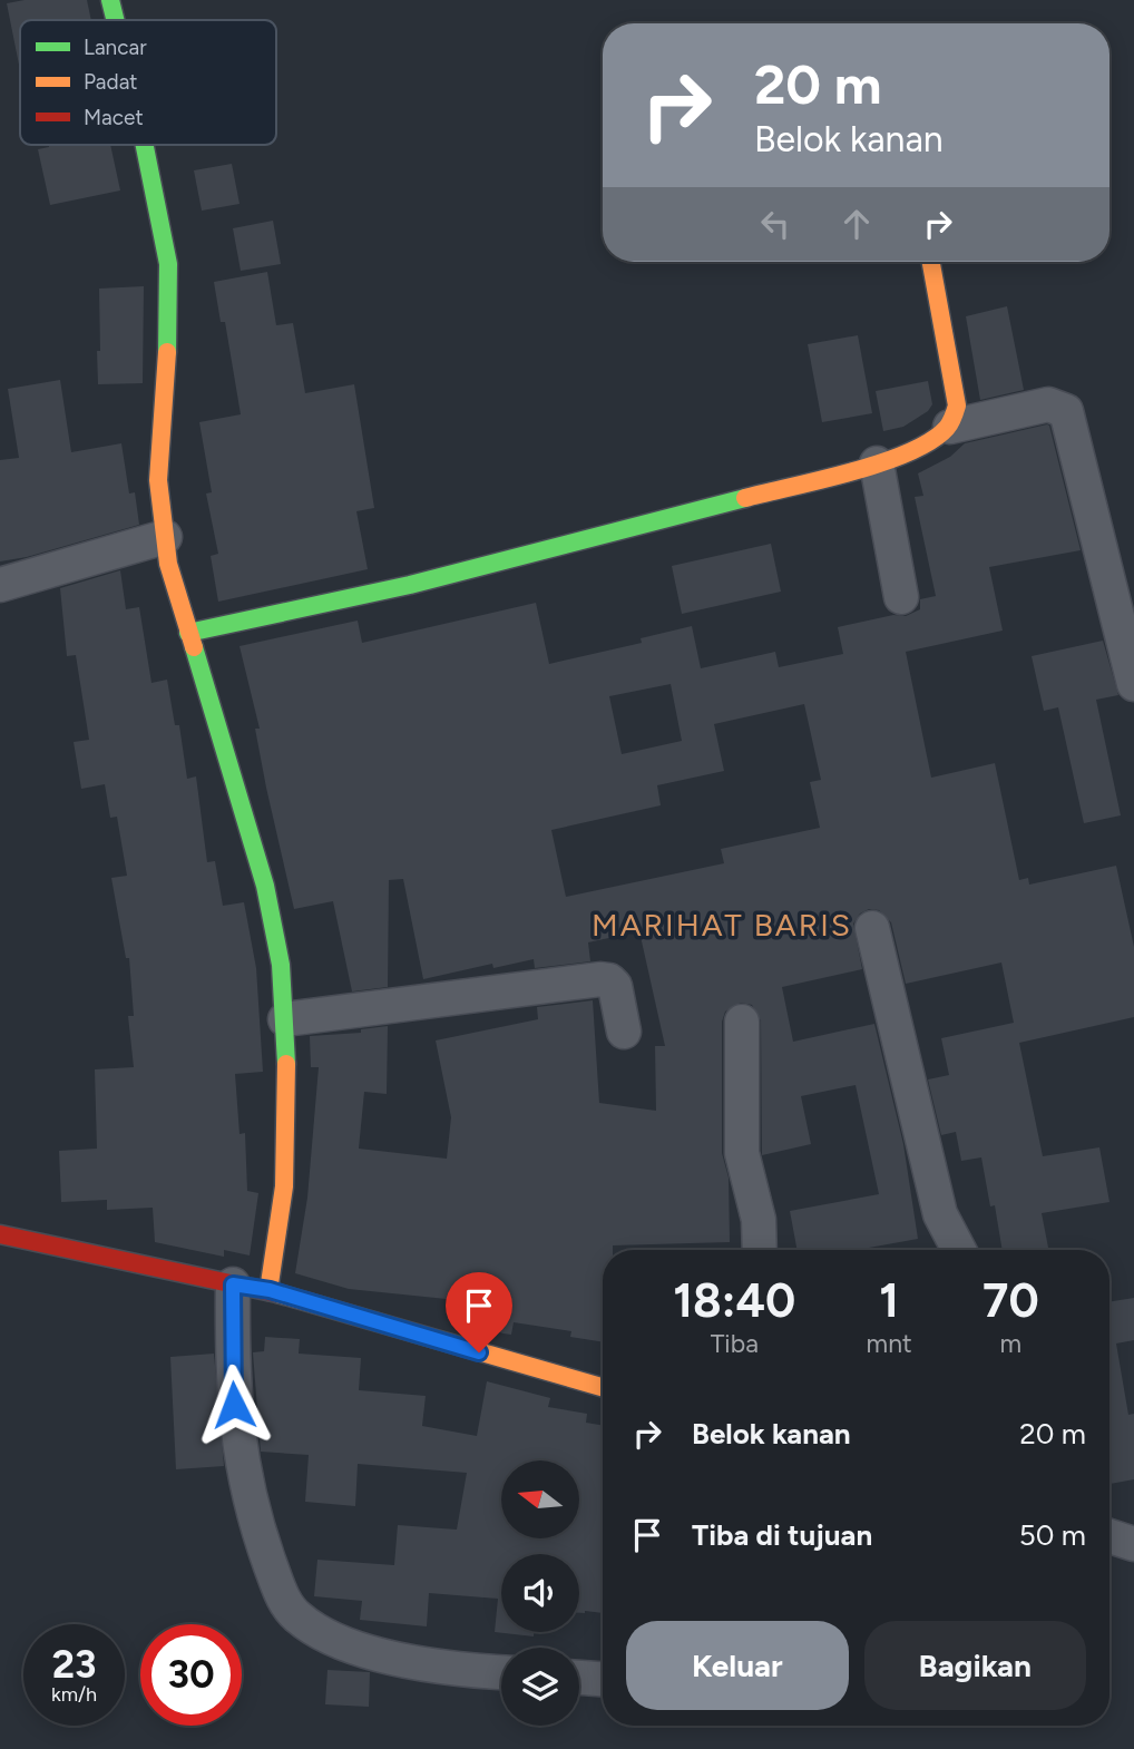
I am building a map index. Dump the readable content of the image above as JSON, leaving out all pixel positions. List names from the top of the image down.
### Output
{
  "districts": ["MARIHAT BARIS"],
  "legend": ["Lancar", "Padat", "Macet"],
  "north": "left",
  "page": {
    "turn": ["20 m", "Belok kanan"],
    "eta": [
      "18:40",
      "Tiba",
      "1",
      "mnt",
      "70",
      "m"
    ],
    "list": [
      {
        "name": "Belok kanan",
        "value": "20 m"
      },
      {
        "name": "Tiba di tujuan",
        "value": "50 m"
      }
    ],
    "buttons": ["Keluar", "Bagikan"],
    "speed": "23 km/h",
    "limit": "30"
  }
}
